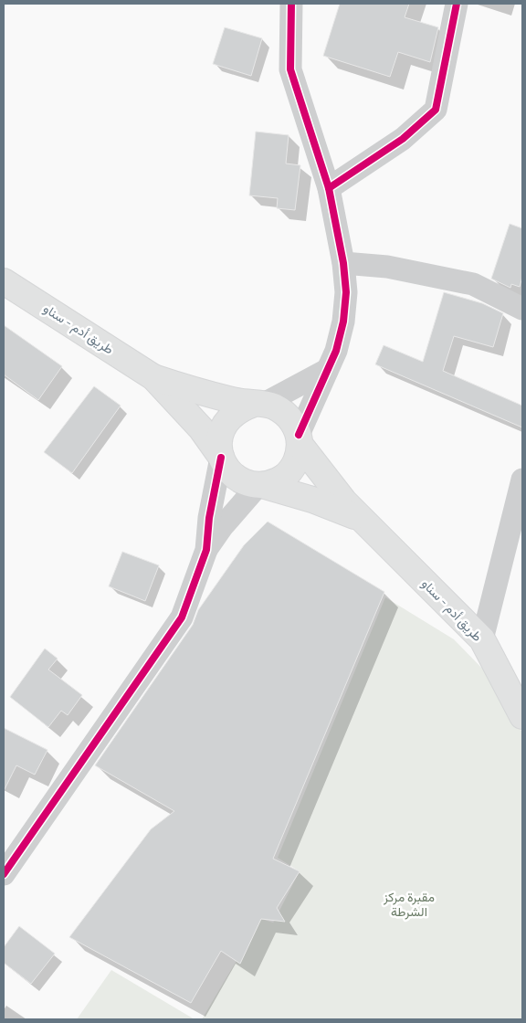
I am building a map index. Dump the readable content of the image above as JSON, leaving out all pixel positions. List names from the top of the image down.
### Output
{
  "streets": {
    "main road": ["طريق أدم - سناو"]
  },
  "parks": ["مقبرة مركز الشرطة"]
}
